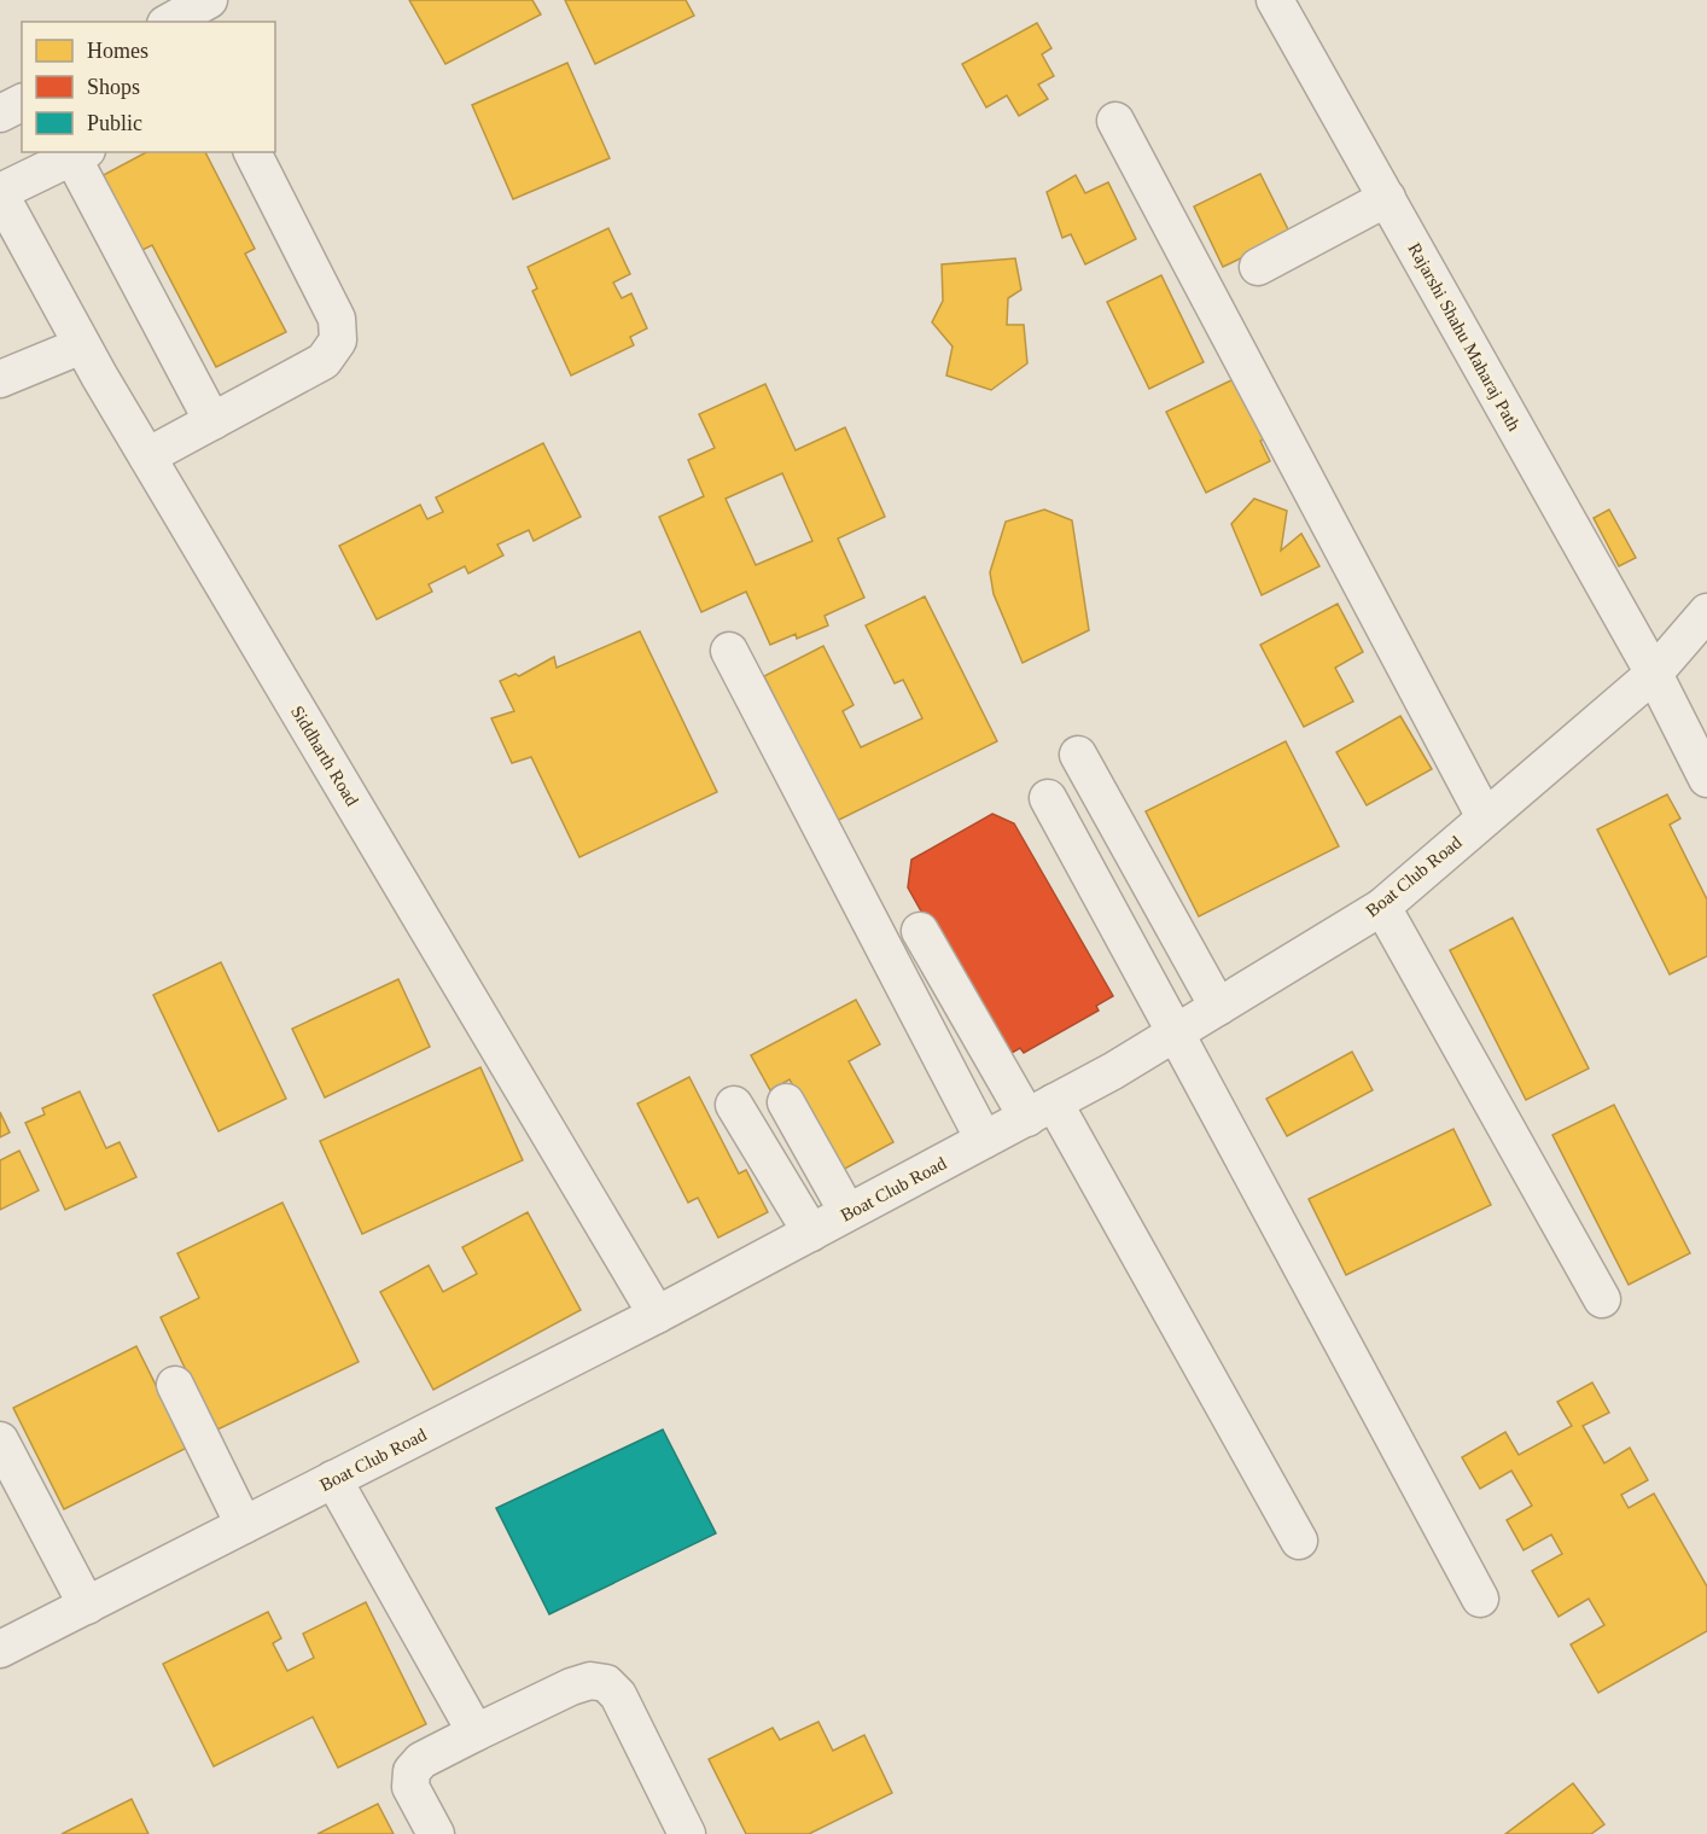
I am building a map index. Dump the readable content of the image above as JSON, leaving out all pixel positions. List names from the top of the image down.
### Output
{
  "streets": {
    "street": ["Rajarshi Shahu Maharaj Path", "Siddharth Road", "Boat Club Road"]
  },
  "crossings": [
    ["Rajarshi Shahu Maharaj Path", "Boat Club Road"],
    ["Siddharth Road", "Boat Club Road"]
  ],
  "legend": ["Homes", "Shops", "Public"]
}
